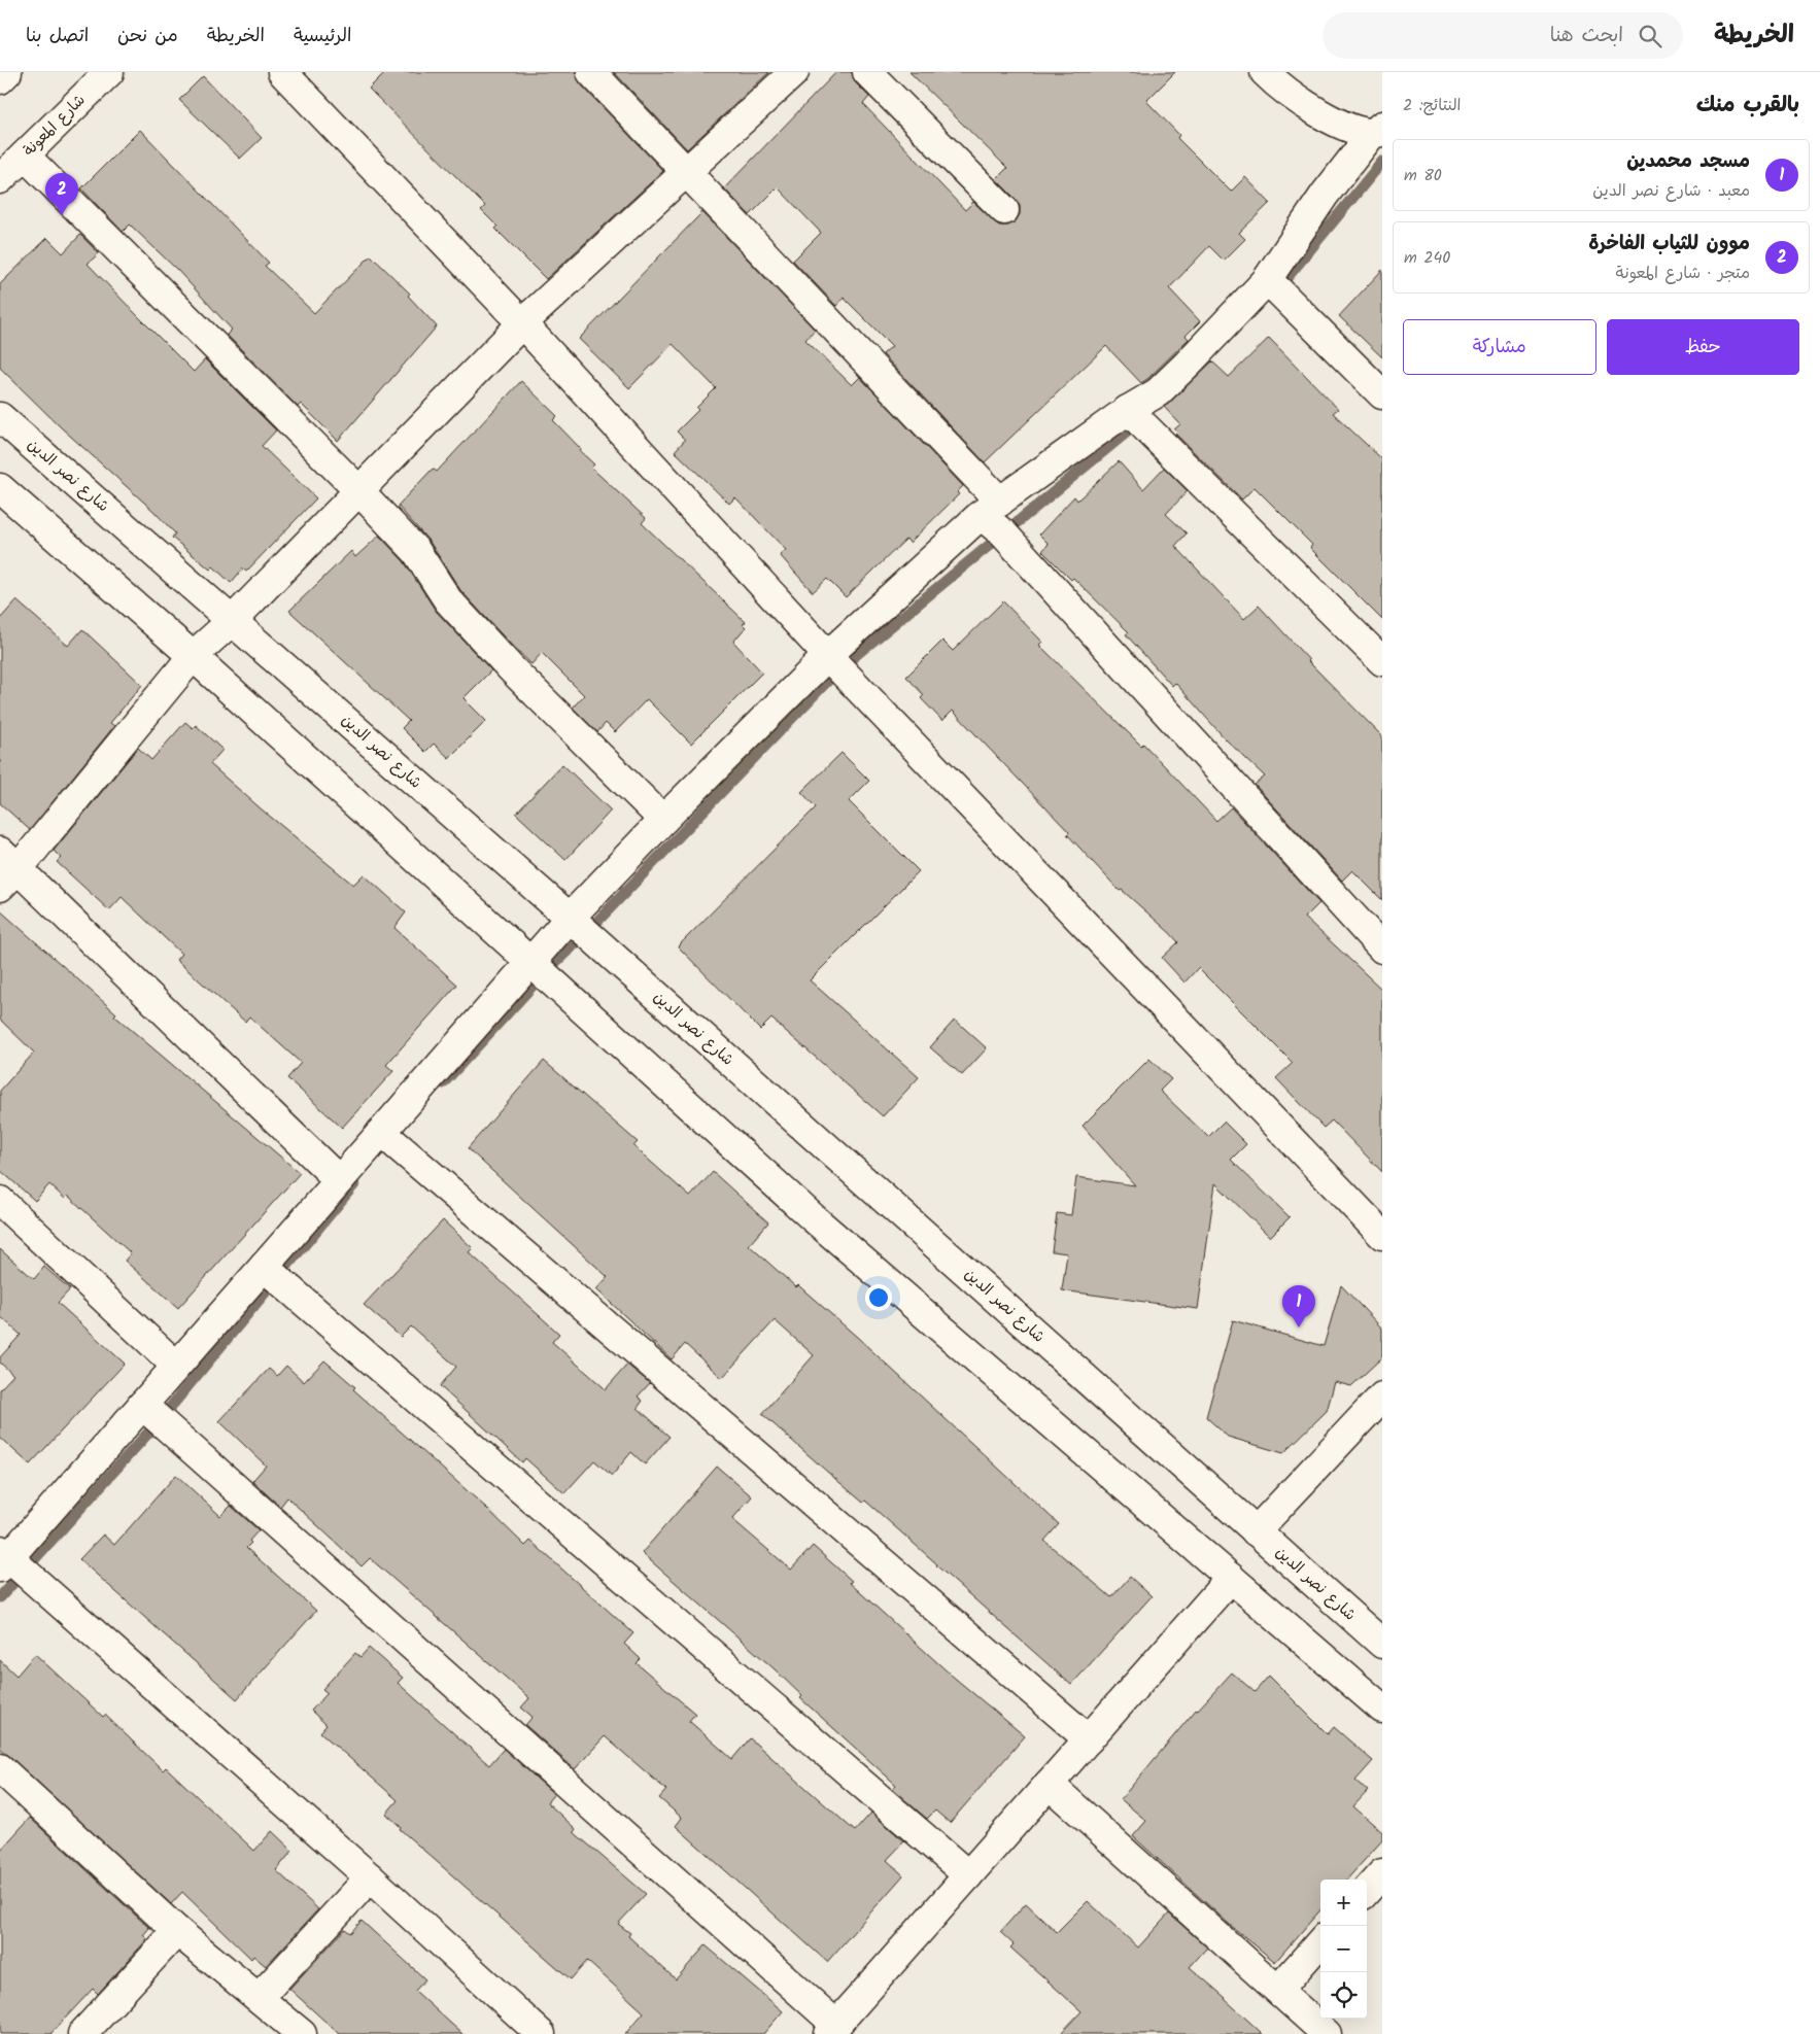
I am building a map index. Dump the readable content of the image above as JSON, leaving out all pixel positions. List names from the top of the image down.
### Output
{
  "streets": {
    "main road": ["شارع المعونة", "شارع نصر الدين"]
  },
  "page": {
    "header": "الخريطة",
    "search": "ابحث هنا",
    "nav": [
      "الرئيسية",
      "الخريطة",
      "من نحن",
      "اتصل بنا"
    ],
    "heading": ["بالقرب منك", "النتائج: 2"],
    "list": [
      {
        "mark": "1",
        "name": "مسجد محمدين",
        "note": "معبد · شارع نصر الدين",
        "value": "80 m"
      },
      {
        "mark": "2",
        "name": "موون للثياب الفاخرة",
        "note": "متجر · شارع المعونة",
        "value": "240 m"
      }
    ],
    "pins": ["2", "1"],
    "buttons": ["حفظ", "مشاركة"],
    "map_buttons": ["+", "−"]
  }
}
